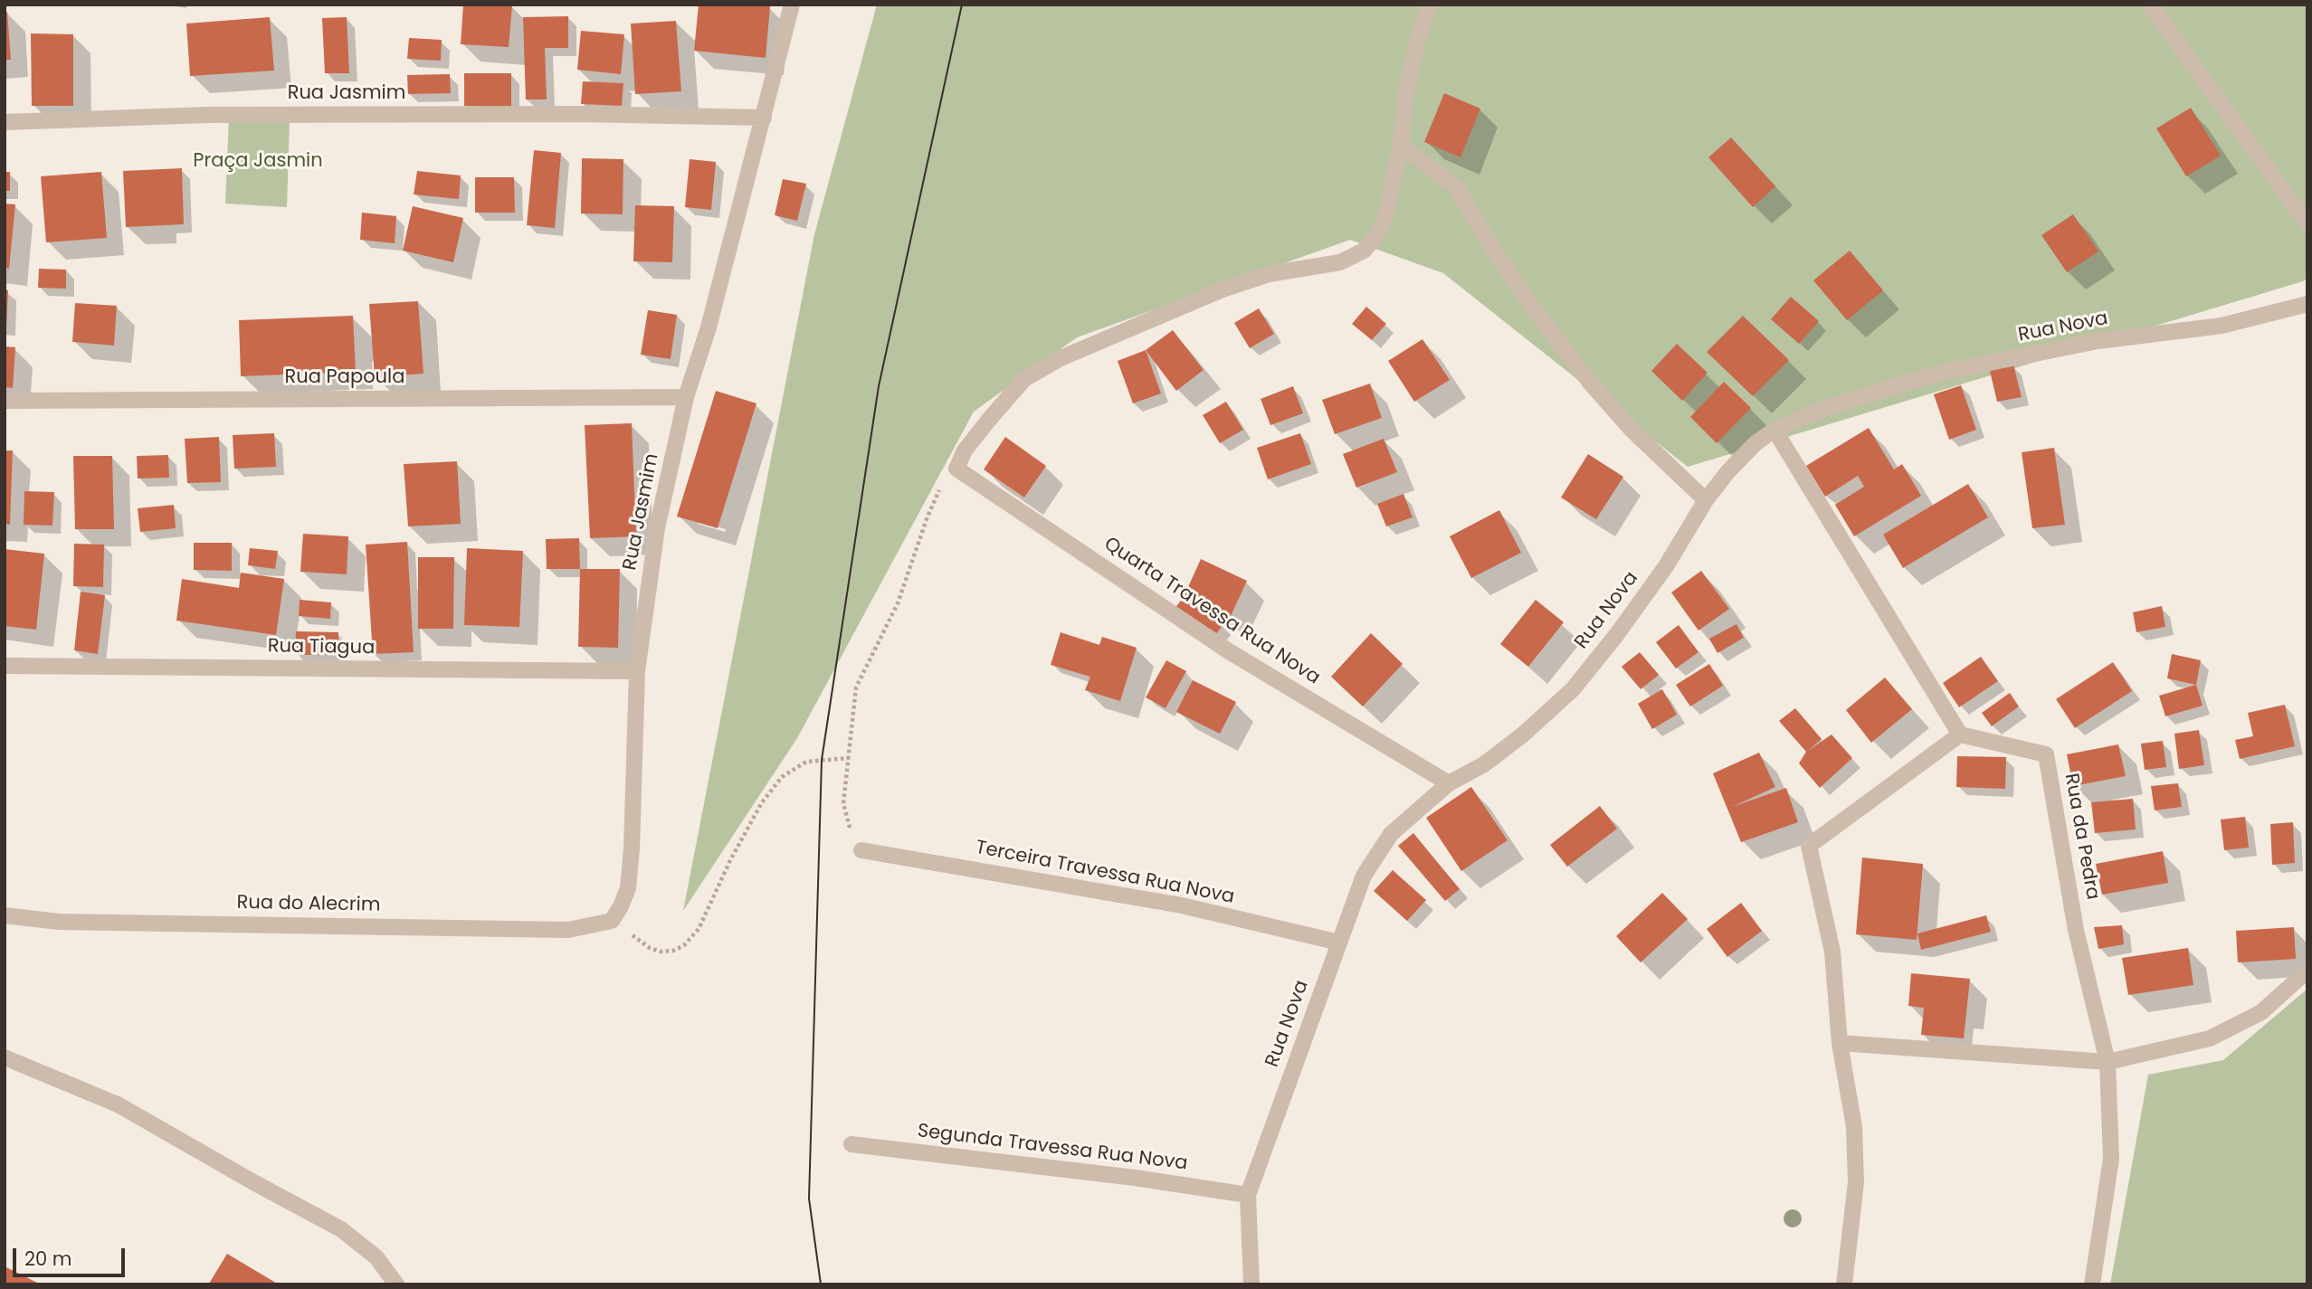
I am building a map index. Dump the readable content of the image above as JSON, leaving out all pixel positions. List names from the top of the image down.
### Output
{
  "streets": {
    "street": [
      "Rua Jasmim",
      "Rua Nova",
      "Rua Papoula",
      "Quarta Travessa Rua Nova",
      "Rua Tiagua",
      "Rua da Pedra",
      "Terceira Travessa Rua Nova",
      "Rua do Alecrim",
      "Segunda Travessa Rua Nova"
    ]
  },
  "crossings": [
    ["Rua Jasmim", "Rua Papoula"],
    ["Rua Jasmim", "Rua Tiagua"],
    ["Rua Jasmim", "Rua do Alecrim"],
    ["Rua Nova", "Quarta Travessa Rua Nova"],
    ["Rua Nova", "Terceira Travessa Rua Nova"],
    ["Rua Nova", "Segunda Travessa Rua Nova"]
  ],
  "parks": ["Praça Jasmin"],
  "scale_bar": "20 m"
}
